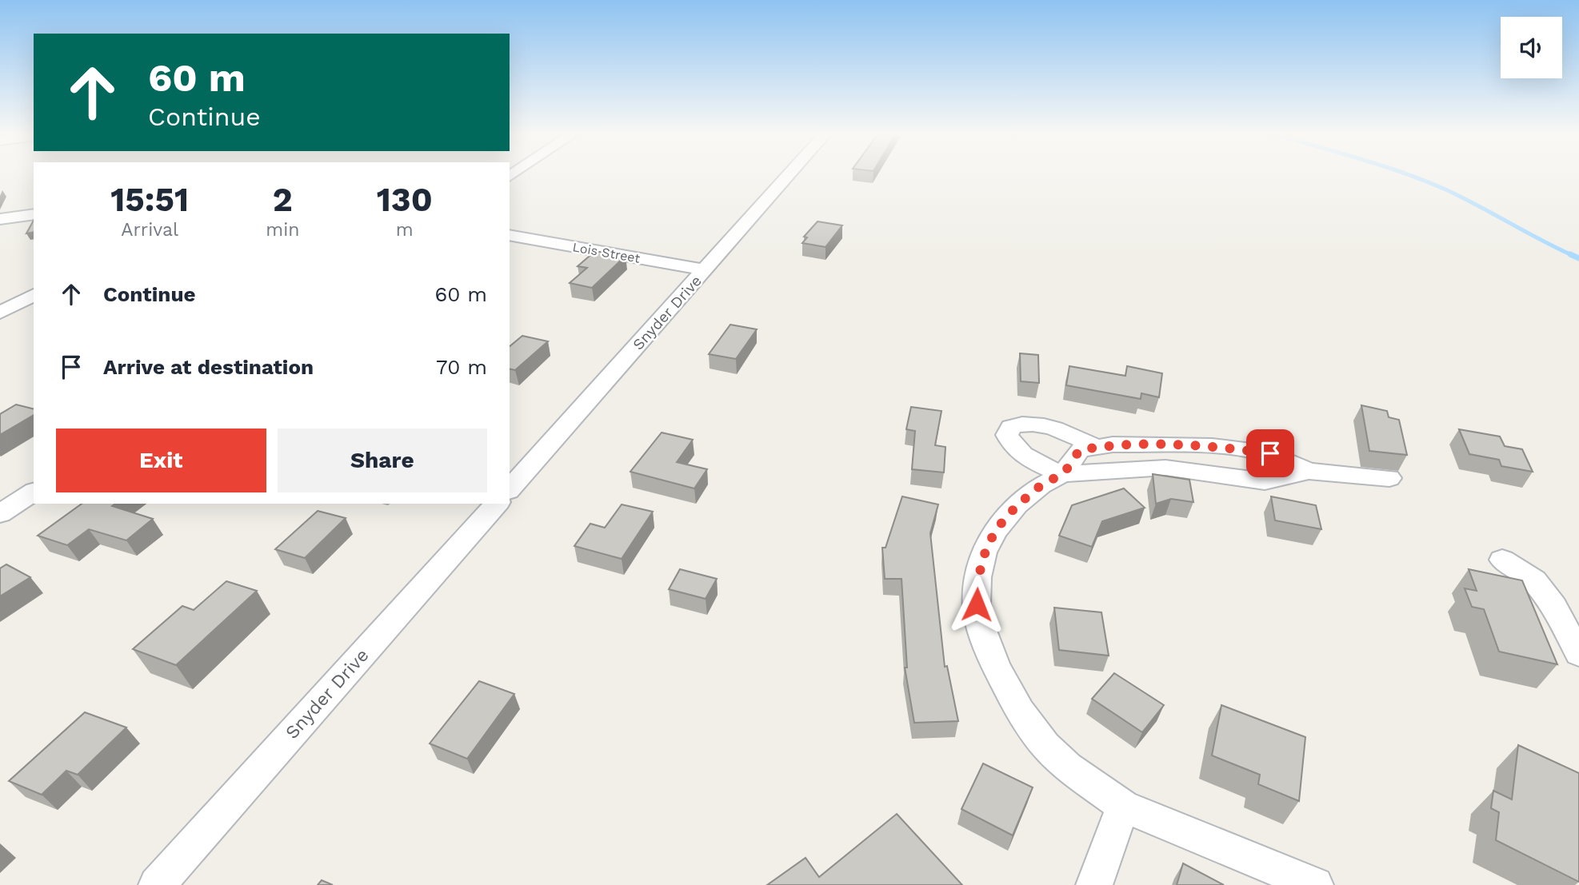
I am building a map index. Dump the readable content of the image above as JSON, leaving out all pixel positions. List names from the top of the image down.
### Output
{
  "streets": {
    "street": ["Lois Street", "Snyder Drive"]
  },
  "crossings": [
    ["Lois Street", "Snyder Drive"]
  ],
  "page": {
    "turn": ["60 m", "Continue"],
    "eta": [
      "15:51",
      "Arrival",
      "2",
      "min",
      "130",
      "m"
    ],
    "list": [
      {
        "name": "Continue",
        "value": "60 m"
      },
      {
        "name": "Arrive at destination",
        "value": "70 m"
      }
    ],
    "buttons": ["Exit", "Share"]
  }
}
